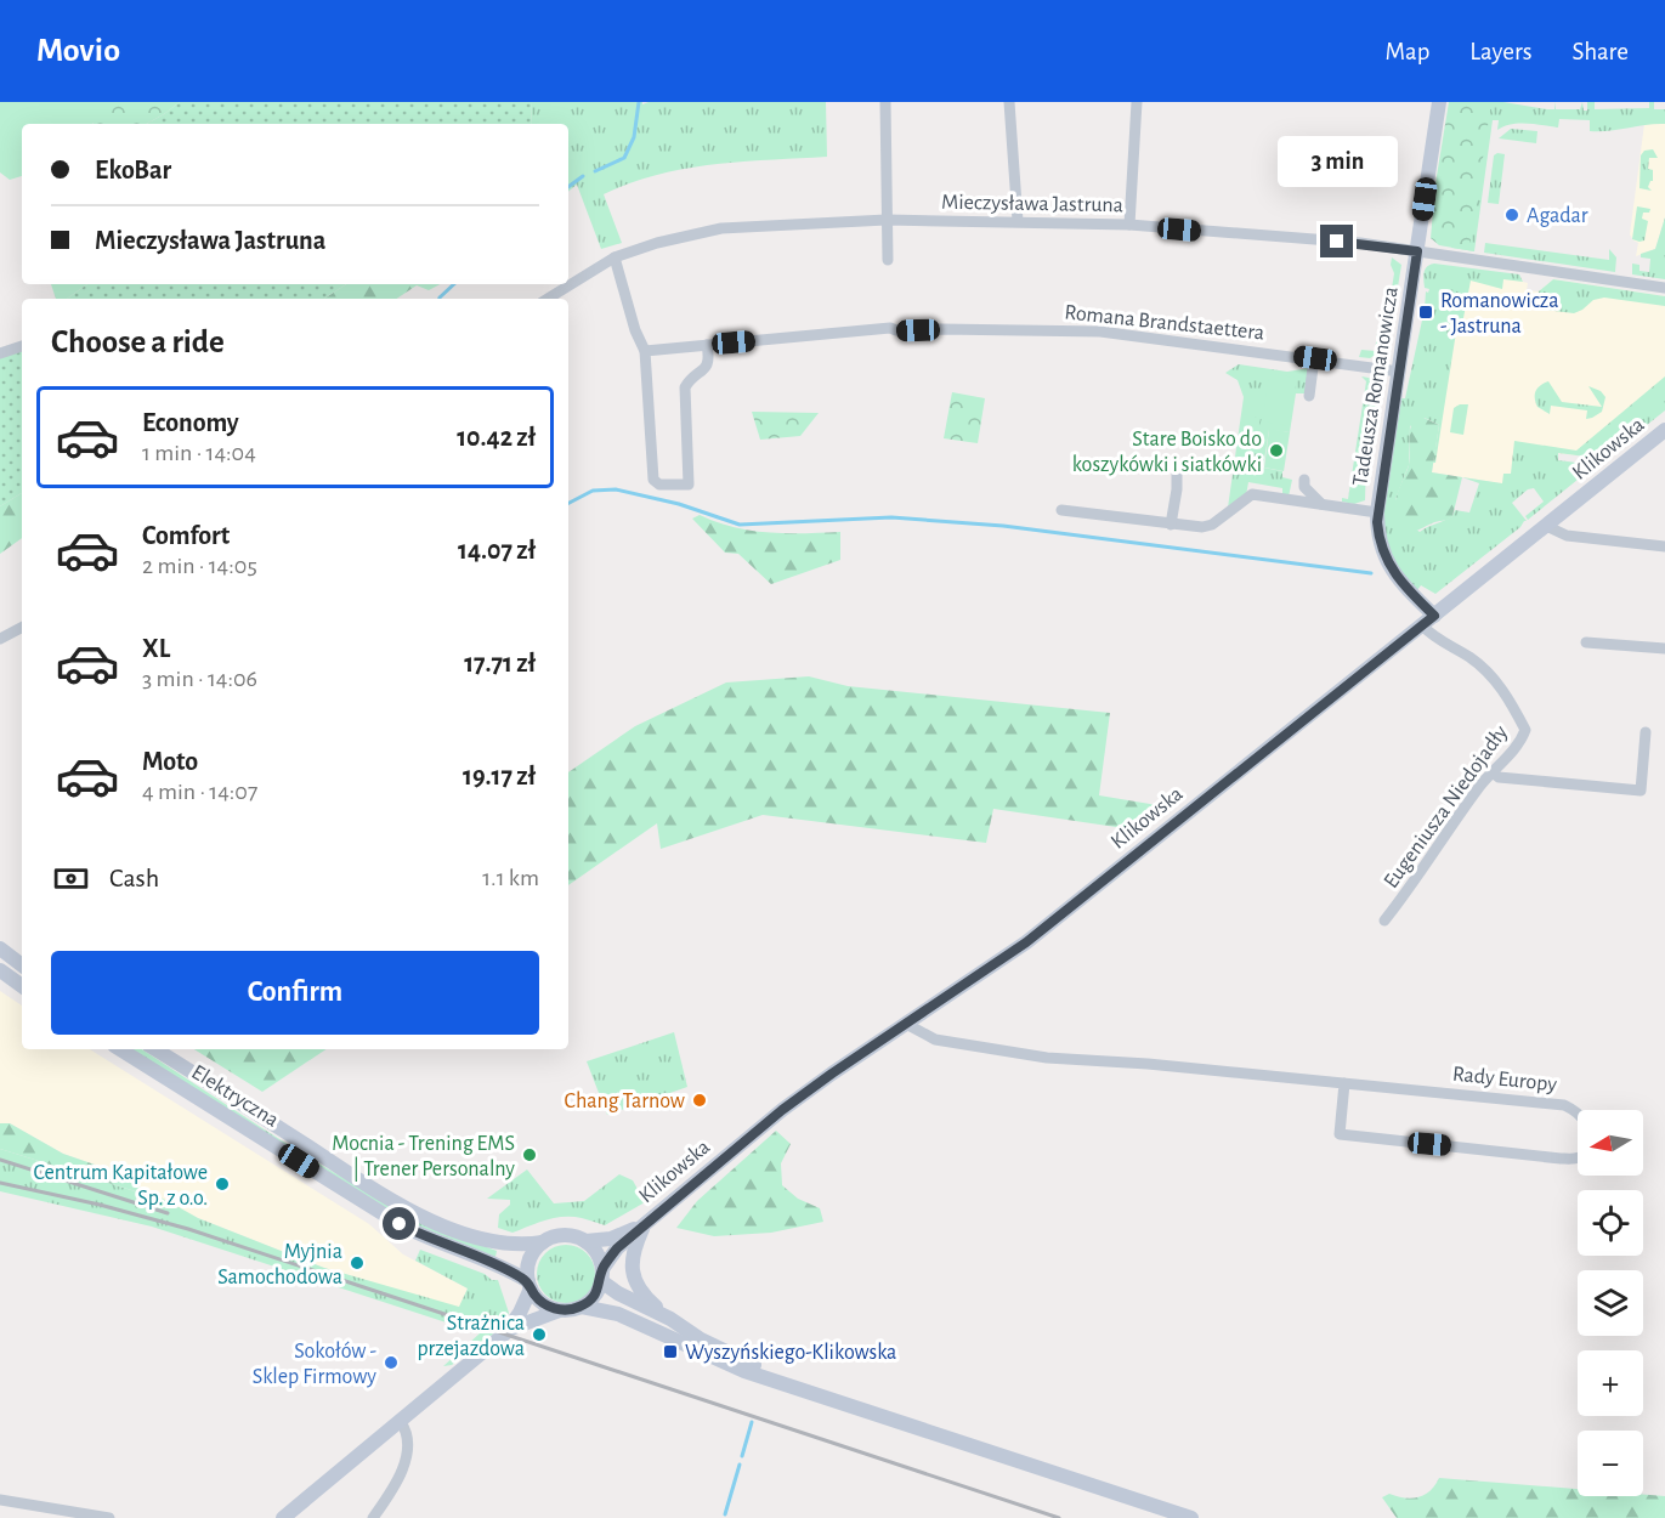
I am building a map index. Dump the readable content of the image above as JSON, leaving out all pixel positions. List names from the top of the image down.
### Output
{
  "streets": {
    "street": [
      "Mieczysława Jastruna",
      "Romana Brandstaettera",
      "Tadeusza Romanowicza",
      "Klikowska",
      "Eugeniusza Niedojadły",
      "Rady Europy",
      "Elektryczna"
    ]
  },
  "crossings": [
    ["Mieczysława Jastruna", "Tadeusza Romanowicza"],
    ["Romana Brandstaettera", "Tadeusza Romanowicza"],
    ["Tadeusza Romanowicza", "Klikowska"],
    ["Tadeusza Romanowicza", "Eugeniusza Niedojadły"],
    ["Klikowska", "Eugeniusza Niedojadły"],
    ["Klikowska", "Rady Europy"],
    ["Klikowska", "Elektryczna"]
  ],
  "places": {
    "other": [
      "Agadar",
      "Stare Boisko do koszykówki i siatkówki",
      "Chang Tarnow",
      "Mocnia - Trening EMS | Trener Personalny",
      "Centrum Kapitałowe Sp. z o.o.",
      "Myjnia Samochodowa",
      "Strażnica przejazdowa",
      "Sokołów - Sklep Firmowy"
    ],
    "transit": ["Romanowicza - Jastruna", "Wyszyńskiego-Klikowska"]
  },
  "north": "left",
  "page": {
    "header": "Movio",
    "nav": ["Map", "Layers", "Share"],
    "banner": ["EkoBar", "Mieczysława Jastruna"],
    "bubble": "3 min",
    "heading": "Choose a ride",
    "list": [
      {
        "name": "Economy",
        "note": "1 min · 14:04",
        "value": "10.42 zł"
      },
      {
        "name": "Comfort",
        "note": "2 min · 14:05",
        "value": "14.07 zł"
      },
      {
        "name": "XL",
        "note": "3 min · 14:06",
        "value": "17.71 zł"
      },
      {
        "name": "Moto",
        "note": "4 min · 14:07",
        "value": "19.17 zł"
      }
    ],
    "pay": ["Cash", "1.1 km"],
    "buttons": "Confirm",
    "map_buttons": ["+", "−"]
  }
}
